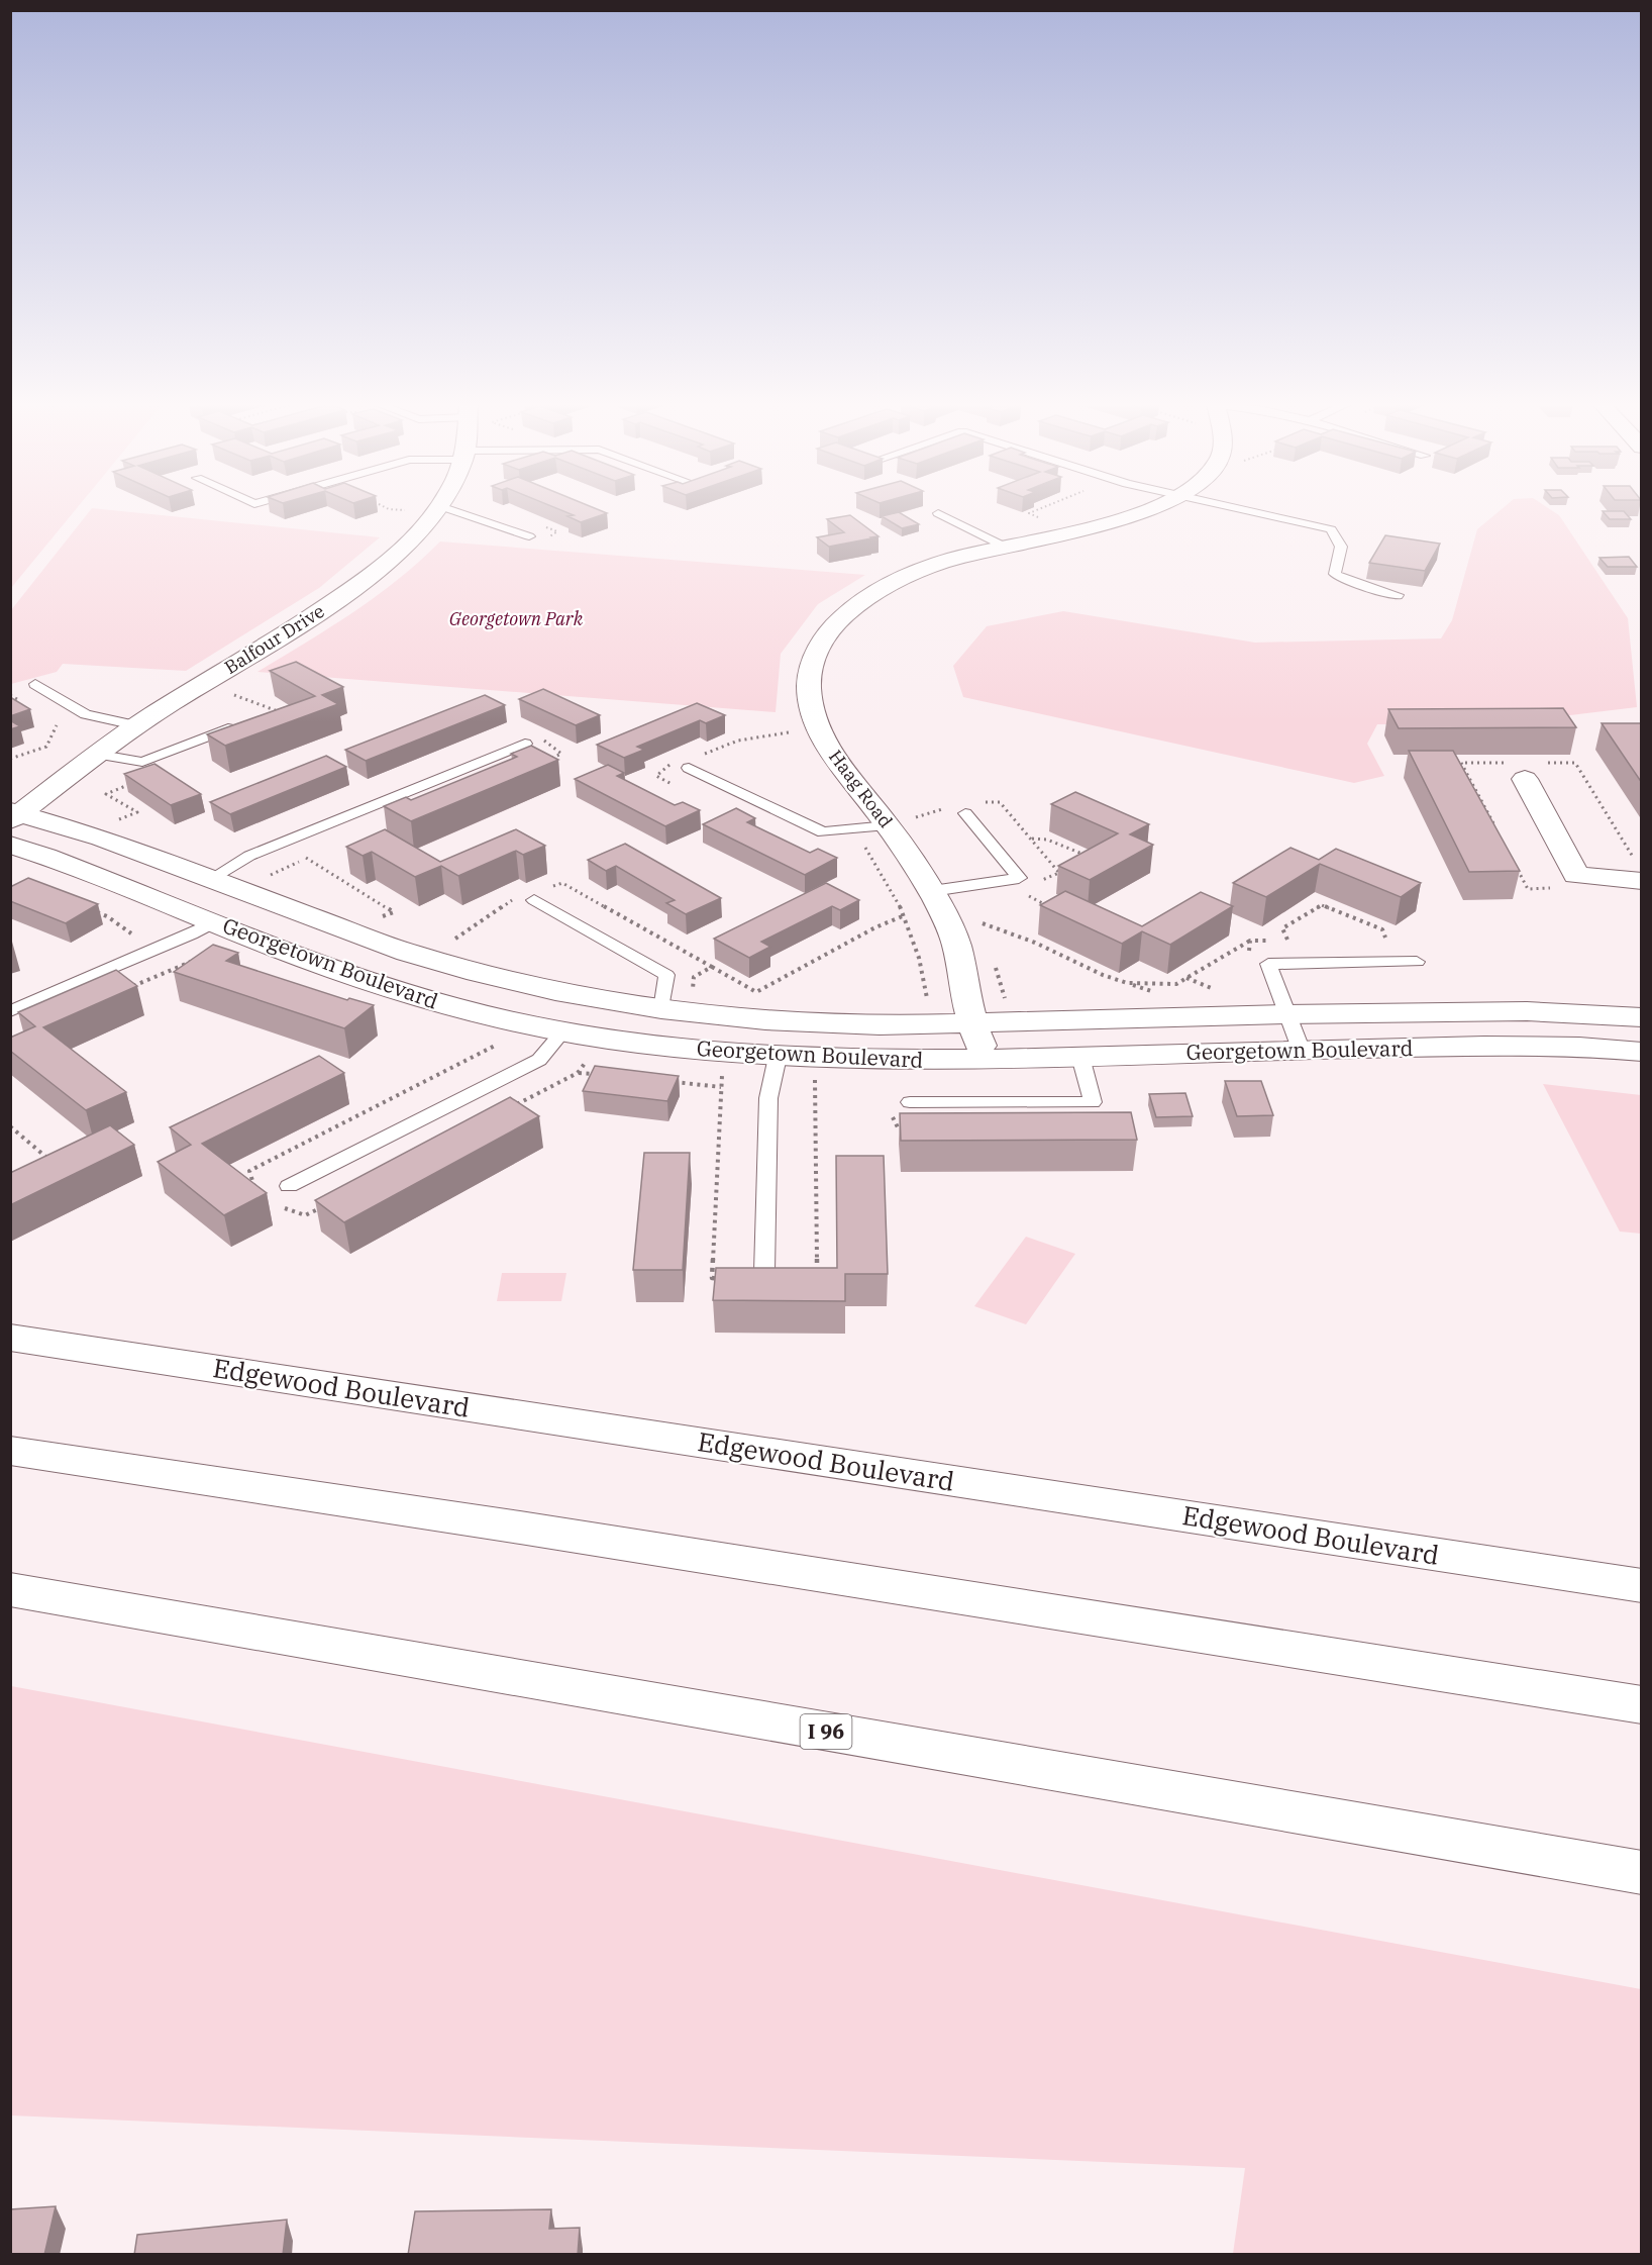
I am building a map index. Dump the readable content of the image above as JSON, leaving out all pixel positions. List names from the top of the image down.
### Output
{
  "streets": {
    "main road": [
      "Balfour Drive",
      "Haag Road",
      "Georgetown Boulevard",
      "Edgewood Boulevard",
      "I 96"
    ]
  },
  "crossings": [
    ["Balfour Drive", "Georgetown Boulevard"],
    ["Haag Road", "Georgetown Boulevard"]
  ],
  "parks": ["Georgetown Park"]
}
